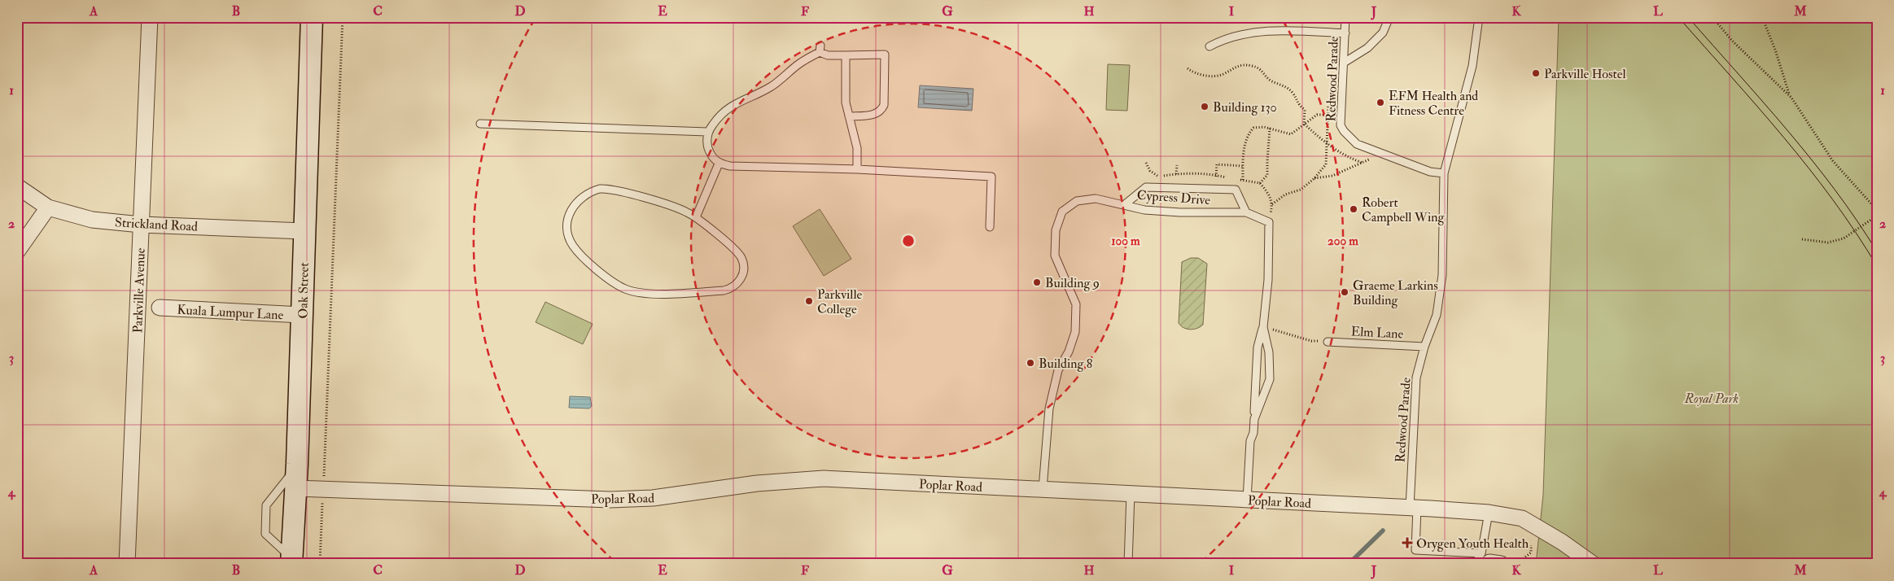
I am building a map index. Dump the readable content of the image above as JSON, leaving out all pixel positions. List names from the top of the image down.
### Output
{
  "streets": {
    "street": [
      "Strickland Road",
      "Parkville Avenue",
      "Oak Street",
      "Kuala Lumpur Lane",
      "Poplar Road"
    ],
    "lane": ["Redwood Parade", "Cypress Drive", "Elm Lane"]
  },
  "crossings": [
    ["Redwood Parade", "Elm Lane"],
    ["Redwood Parade", "Poplar Road"],
    ["Cypress Drive", "Poplar Road"],
    ["Strickland Road", "Parkville Avenue"],
    ["Strickland Road", "Oak Street"],
    ["Oak Street", "Kuala Lumpur Lane"],
    ["Oak Street", "Poplar Road"]
  ],
  "parks": ["Royal Park"],
  "places": {
    "other": [
      "Parkville Hostel",
      "EFM Health and Fitness Centre",
      "Building 130",
      "Robert Campbell Wing",
      "Building 9",
      "Graeme Larkins Building",
      "Parkville College",
      "Building 8"
    ],
    "health": ["Orygen Youth Health"]
  },
  "grid": {
    "columns": [
      "A",
      "B",
      "C",
      "D",
      "E",
      "F",
      "G",
      "H",
      "I",
      "J",
      "K",
      "L",
      "M"
    ],
    "rows": [
      "1",
      "2",
      "3",
      "4"
    ]
  },
  "rings": ["100 m", "200 m"]
}
